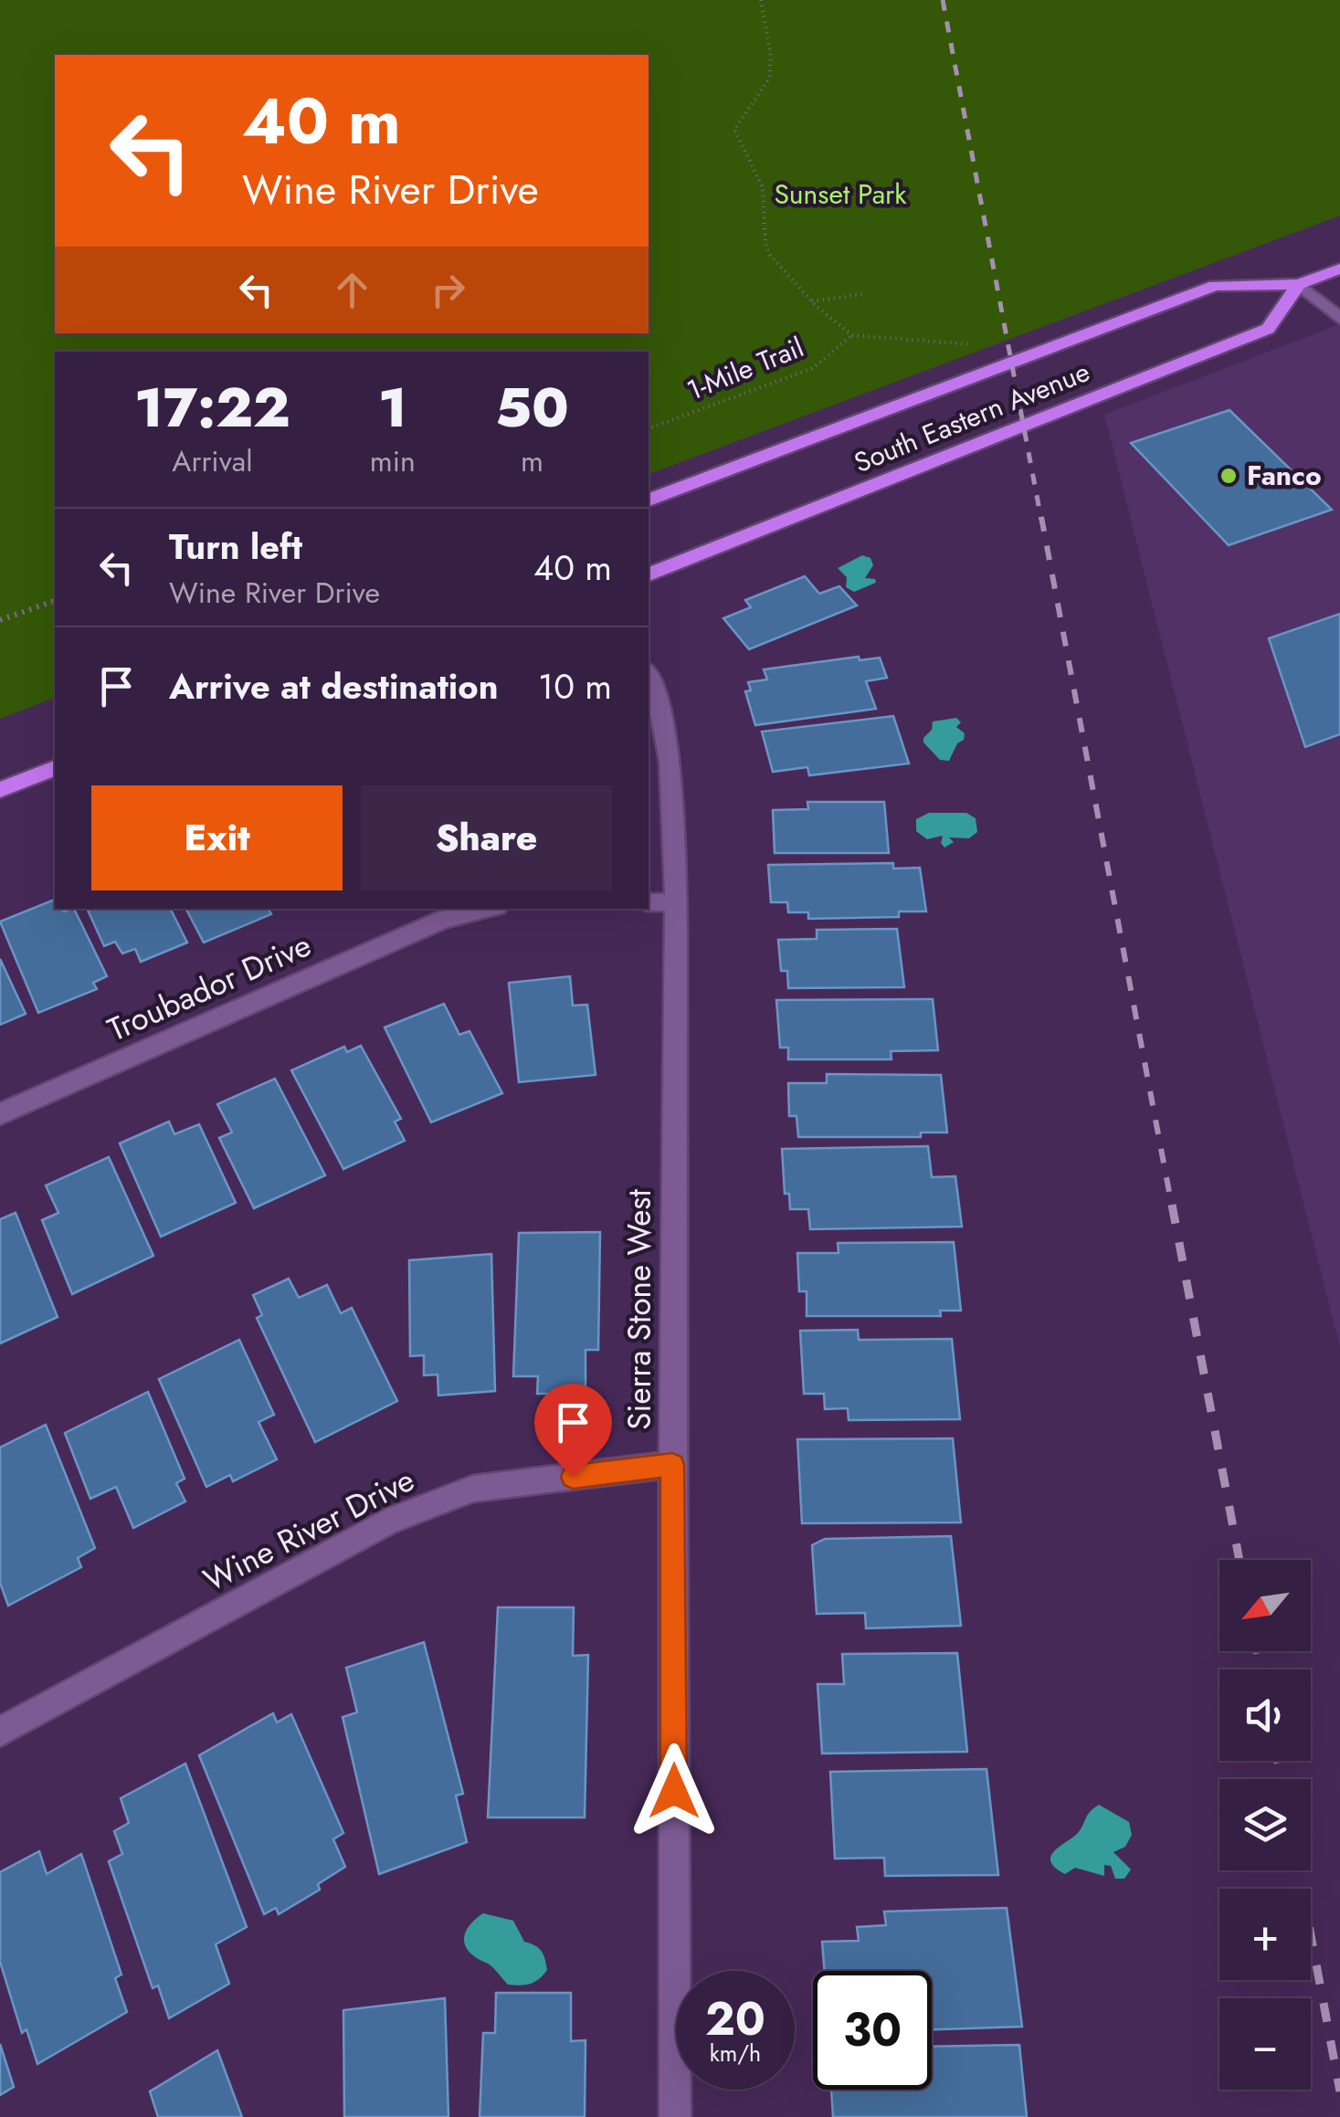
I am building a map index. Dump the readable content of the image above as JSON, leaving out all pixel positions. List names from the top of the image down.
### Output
{
  "streets": {
    "main road": ["South Eastern Avenue"],
    "street": ["Troubador Drive", "Sierra Stone West", "Wine River Drive"],
    "path": ["1-Mile Trail"]
  },
  "crossings": [
    ["Sierra Stone West", "Wine River Drive"]
  ],
  "parks": ["Sunset Park"],
  "places": ["Fanco"],
  "north": "bottom left",
  "page": {
    "turn": ["40 m", "Wine River Drive"],
    "eta": [
      "17:22",
      "Arrival",
      "1",
      "min",
      "50",
      "m"
    ],
    "list": [
      {
        "name": "Turn left",
        "note": "Wine River Drive",
        "value": "40 m"
      },
      {
        "name": "Arrive at destination",
        "value": "10 m"
      }
    ],
    "buttons": ["Exit", "Share"],
    "map_buttons": ["+", "−"],
    "speed": "20 km/h",
    "limit": "30"
  }
}
